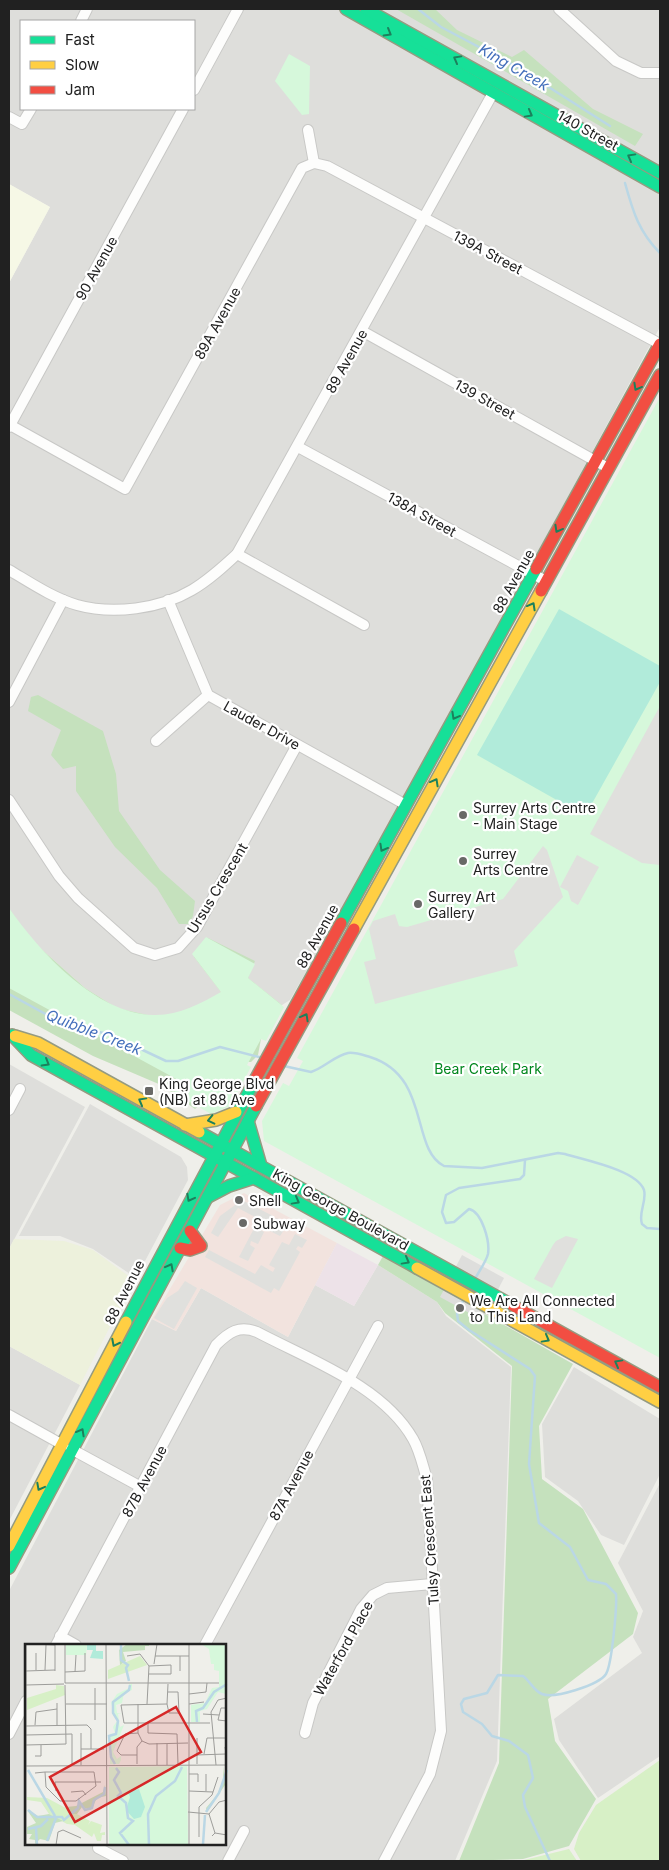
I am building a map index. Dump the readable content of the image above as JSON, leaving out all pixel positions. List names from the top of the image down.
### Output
{
  "streets": {
    "main road": ["140 Street", "88 Avenue", "King George Boulevard"],
    "street": [
      "139A Street",
      "90 Avenue",
      "89A Avenue",
      "89 Avenue",
      "139 Street",
      "138A Street",
      "Lauder Drive",
      "Ursus Crescent",
      "87B Avenue",
      "87A Avenue",
      "Tulsy Crescent East",
      "Waterford Place"
    ]
  },
  "crossings": [
    ["140 Street", "89 Avenue"],
    ["139A Street", "89A Avenue"],
    ["139A Street", "89 Avenue"],
    ["139A Street", "88 Avenue"],
    ["90 Avenue", "89A Avenue"],
    ["89 Avenue", "139 Street"],
    ["89 Avenue", "138A Street"],
    ["89 Avenue", "Lauder Drive"],
    ["139 Street", "88 Avenue"],
    ["138A Street", "88 Avenue"],
    ["88 Avenue", "Lauder Drive"],
    ["88 Avenue", "King George Boulevard"],
    ["Lauder Drive", "Ursus Crescent"],
    ["87B Avenue", "Tulsy Crescent East"],
    ["87A Avenue", "Tulsy Crescent East"],
    ["Tulsy Crescent East", "Waterford Place"]
  ],
  "water": ["King Creek", "Quibble Creek"],
  "parks": ["Bear Creek Park"],
  "places": {
    "other": [
      "Surrey Arts Centre - Main Stage",
      "Surrey Arts Centre",
      "Surrey Art Gallery",
      "Shell",
      "Subway",
      "We Are All Connected to This Land"
    ],
    "transit": ["King George Blvd (NB) at 88 Ave"]
  },
  "legend": ["Fast", "Slow", "Jam"]
}
